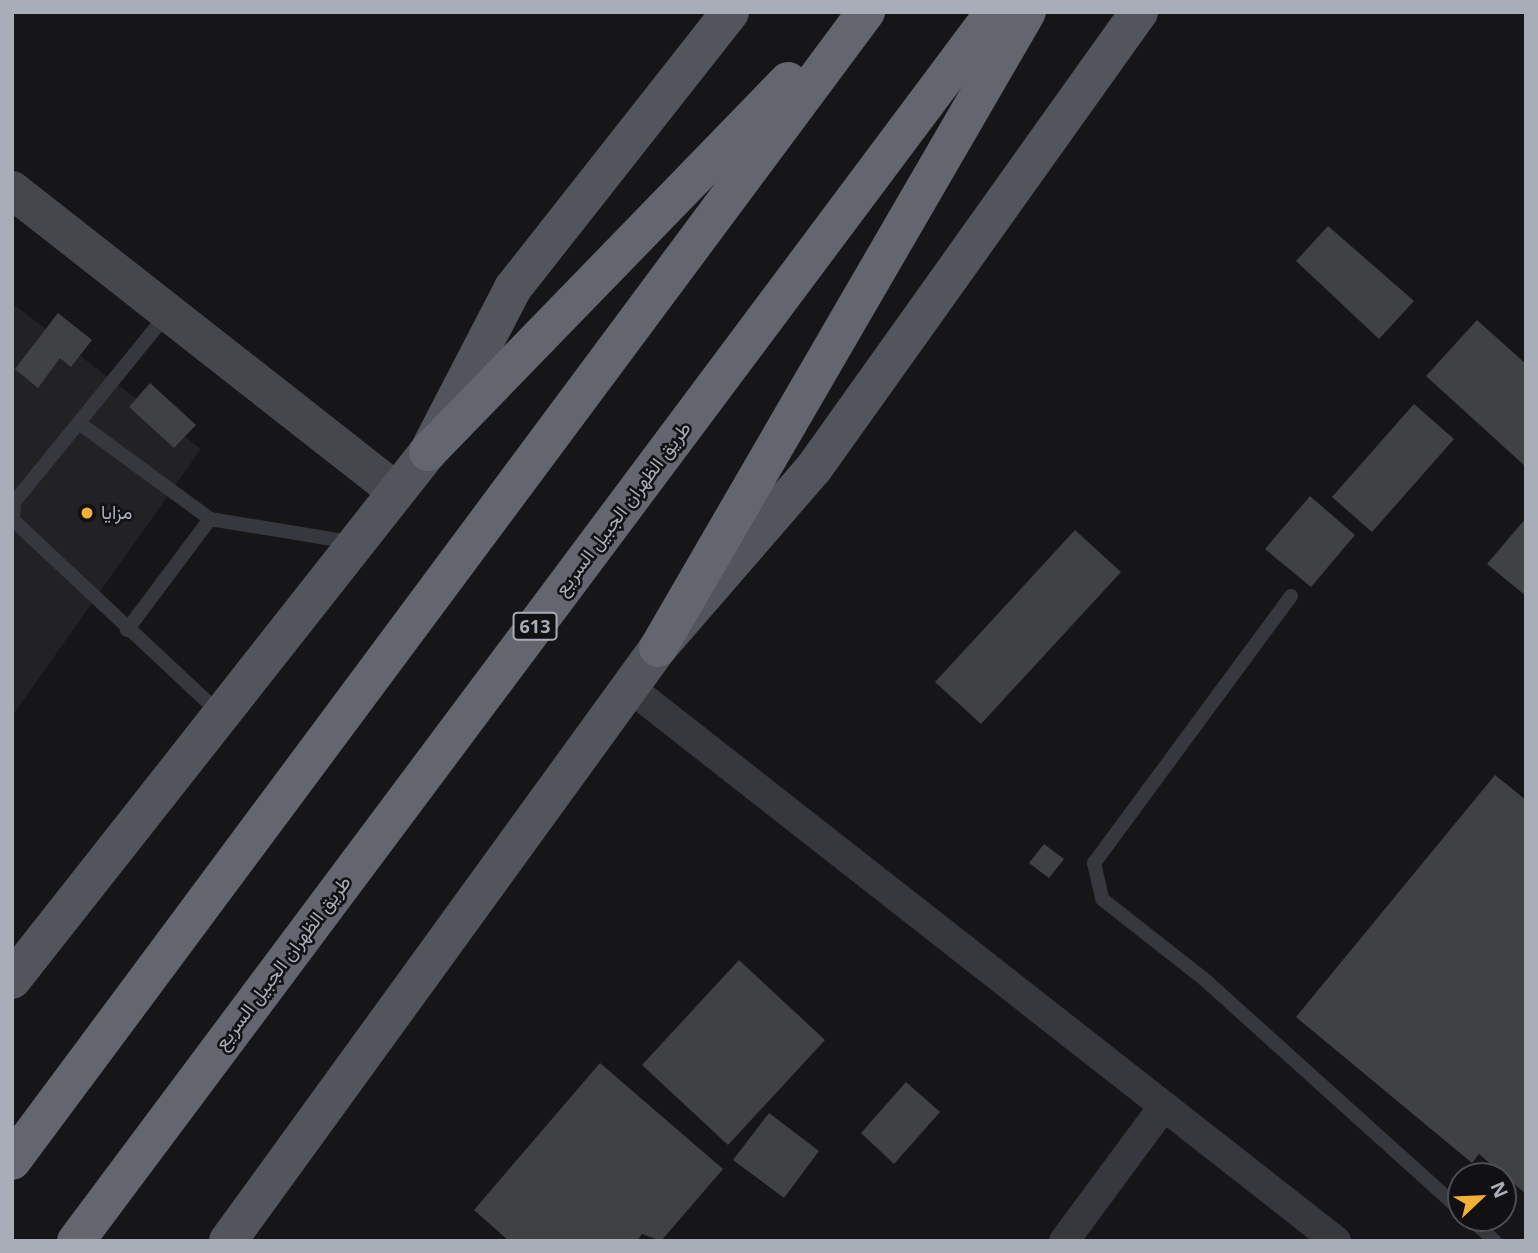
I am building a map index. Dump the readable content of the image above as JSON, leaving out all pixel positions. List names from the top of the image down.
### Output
{
  "streets": {
    "highway": ["طريق الظهران الجبيل السريع", "613"]
  },
  "places": ["مزايا"],
  "north": "top right"
}
